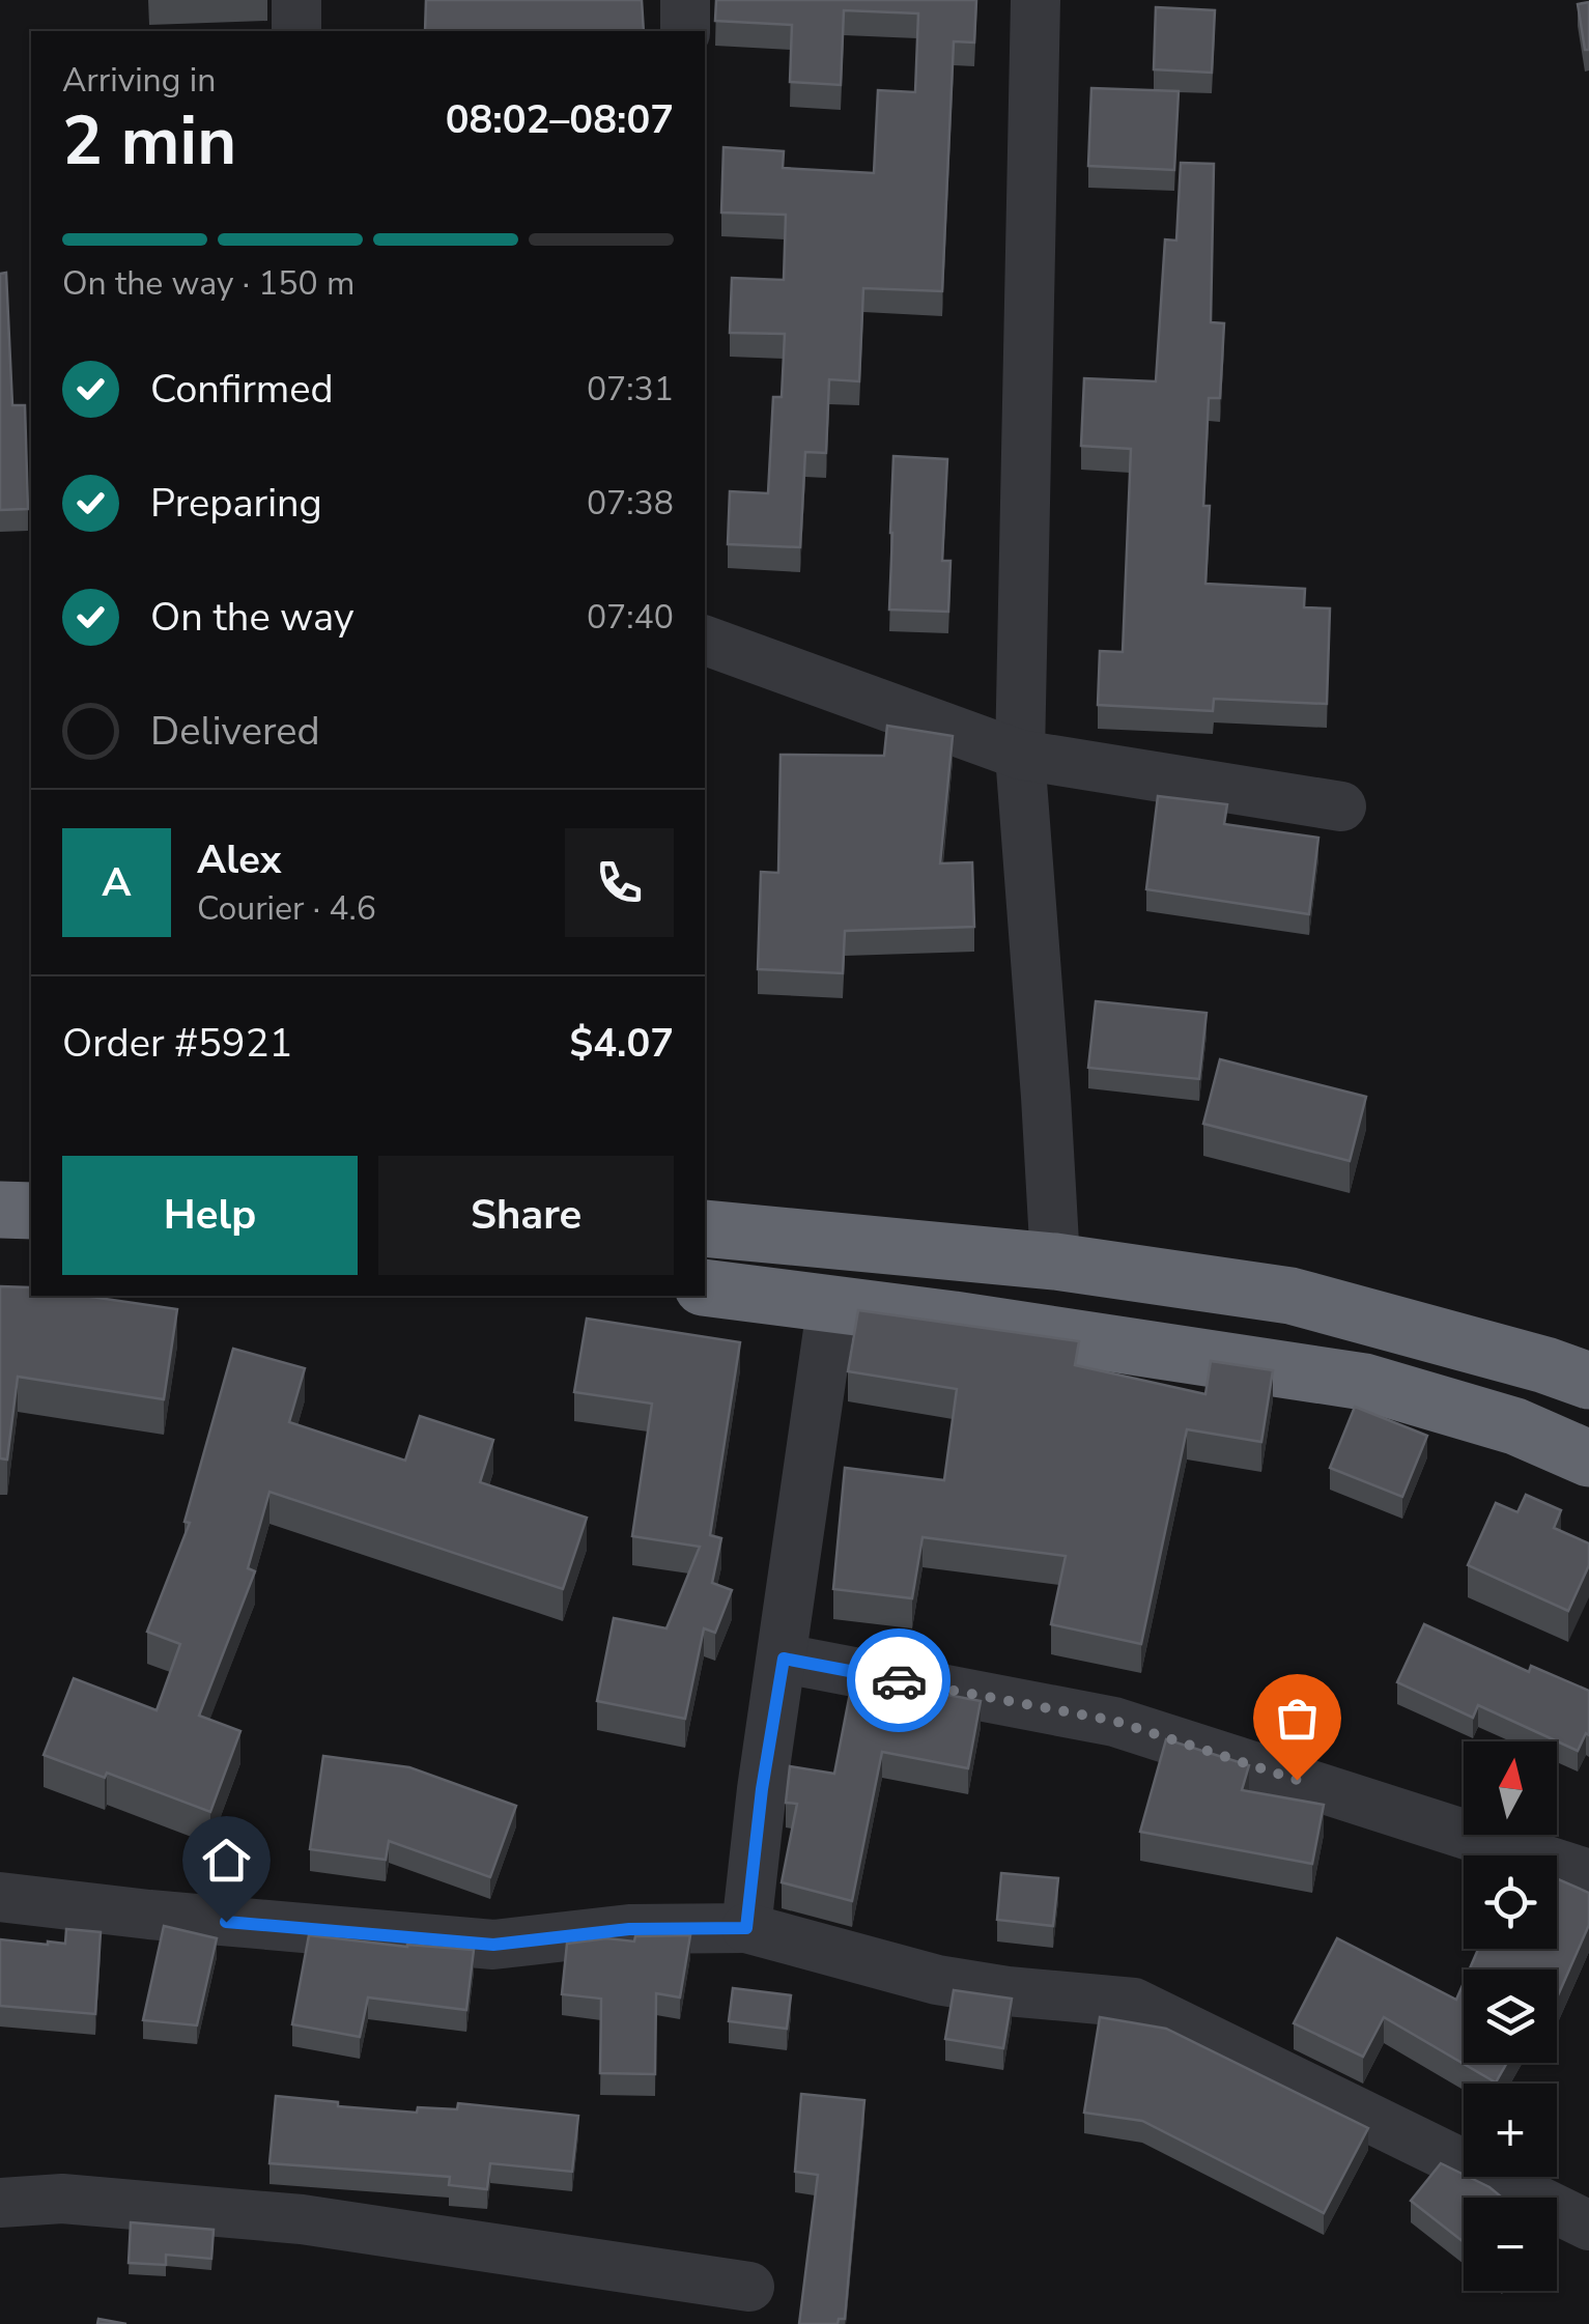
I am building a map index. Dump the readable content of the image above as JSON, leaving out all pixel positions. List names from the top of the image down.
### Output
{
  "north": "top",
  "page": {
    "heading": ["2 min", "Arriving in", "08:02–08:07"],
    "panel": [
      "Alex",
      "Courier · 4.6",
      "Order #5921",
      "$4.07"
    ],
    "bar": "On the way · 150 m",
    "list": [
      ["Confirmed", "07:31"],
      ["Preparing", "07:38"],
      ["On the way", "07:40"],
      "Delivered"
    ],
    "round": "A",
    "buttons": ["Help", "Share"],
    "map_buttons": ["+", "−"]
  }
}
